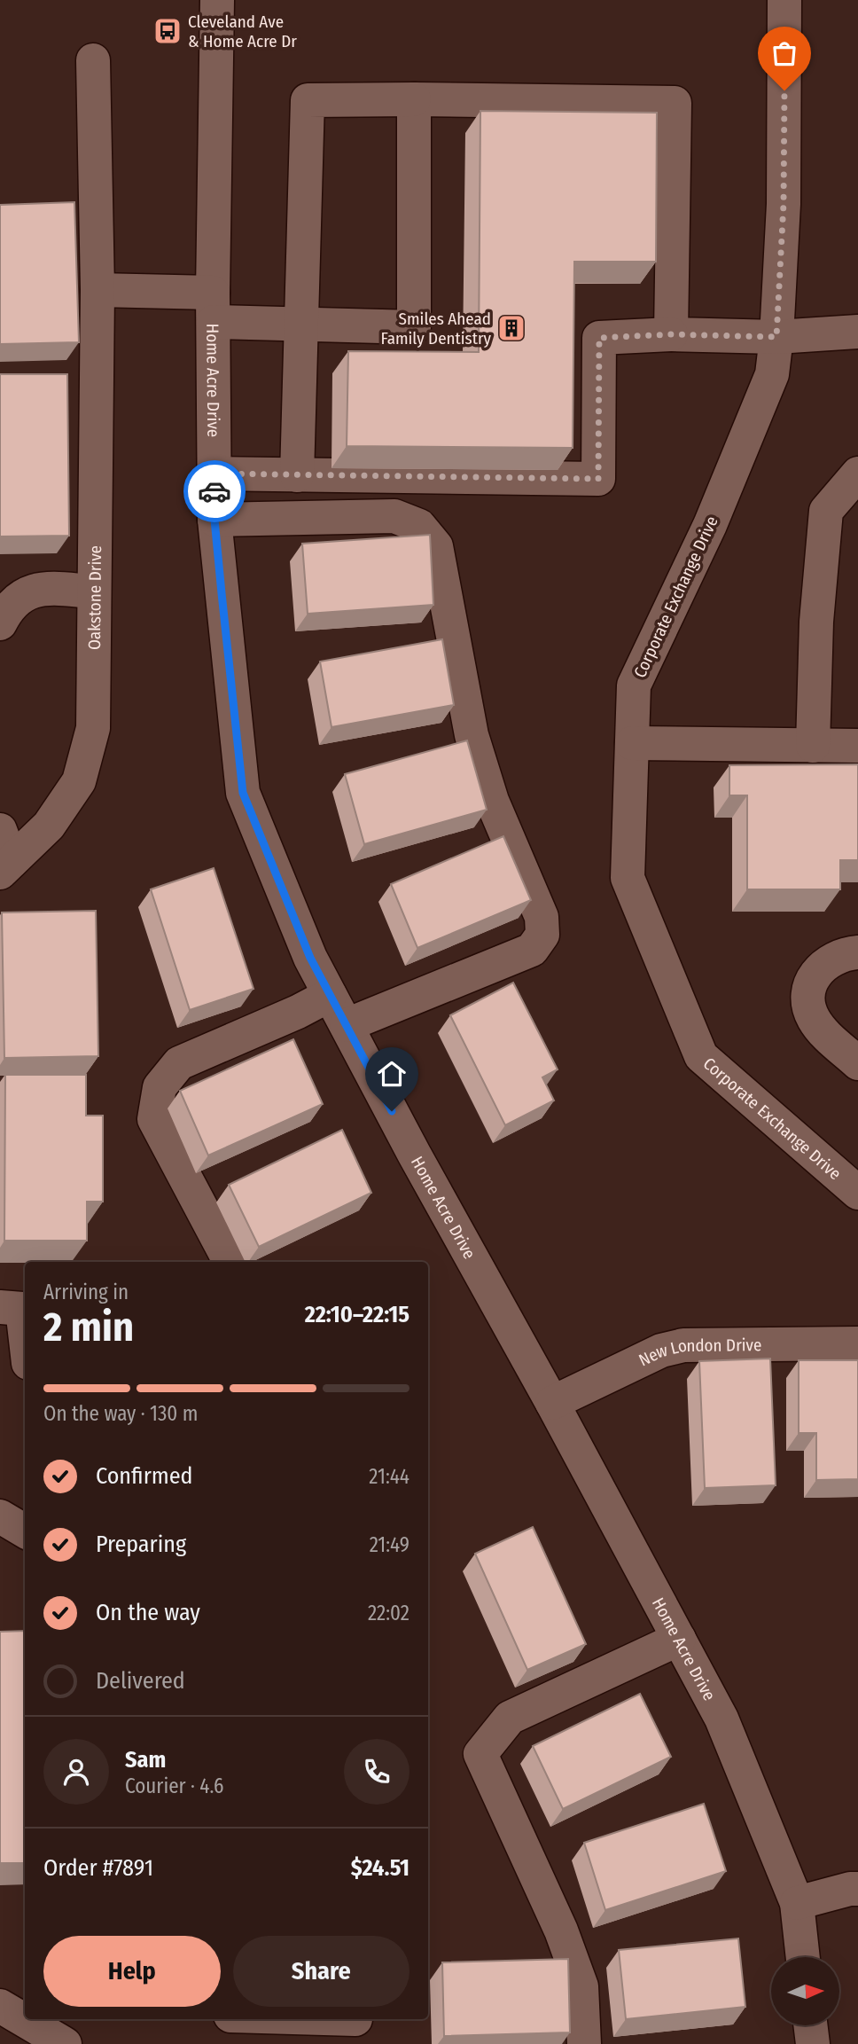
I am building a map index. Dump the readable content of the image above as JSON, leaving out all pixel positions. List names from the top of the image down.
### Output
{
  "streets": {
    "street": [
      "Home Acre Drive",
      "Oakstone Drive",
      "Corporate Exchange Drive",
      "New London Drive"
    ]
  },
  "crossings": [
    ["Home Acre Drive", "New London Drive"]
  ],
  "places": {
    "bus stop": ["Cleveland Ave & Home Acre Dr"],
    "building": ["Smiles Ahead Family Dentistry"]
  },
  "north": "right",
  "page": {
    "heading": ["2 min", "Arriving in", "22:10–22:15"],
    "panel": [
      "Sam",
      "Courier · 4.6",
      "Order #7891",
      "$24.51"
    ],
    "bar": "On the way · 130 m",
    "list": [
      ["Confirmed", "21:44"],
      ["Preparing", "21:49"],
      ["On the way", "22:02"],
      "Delivered"
    ],
    "buttons": ["Help", "Share"]
  }
}
